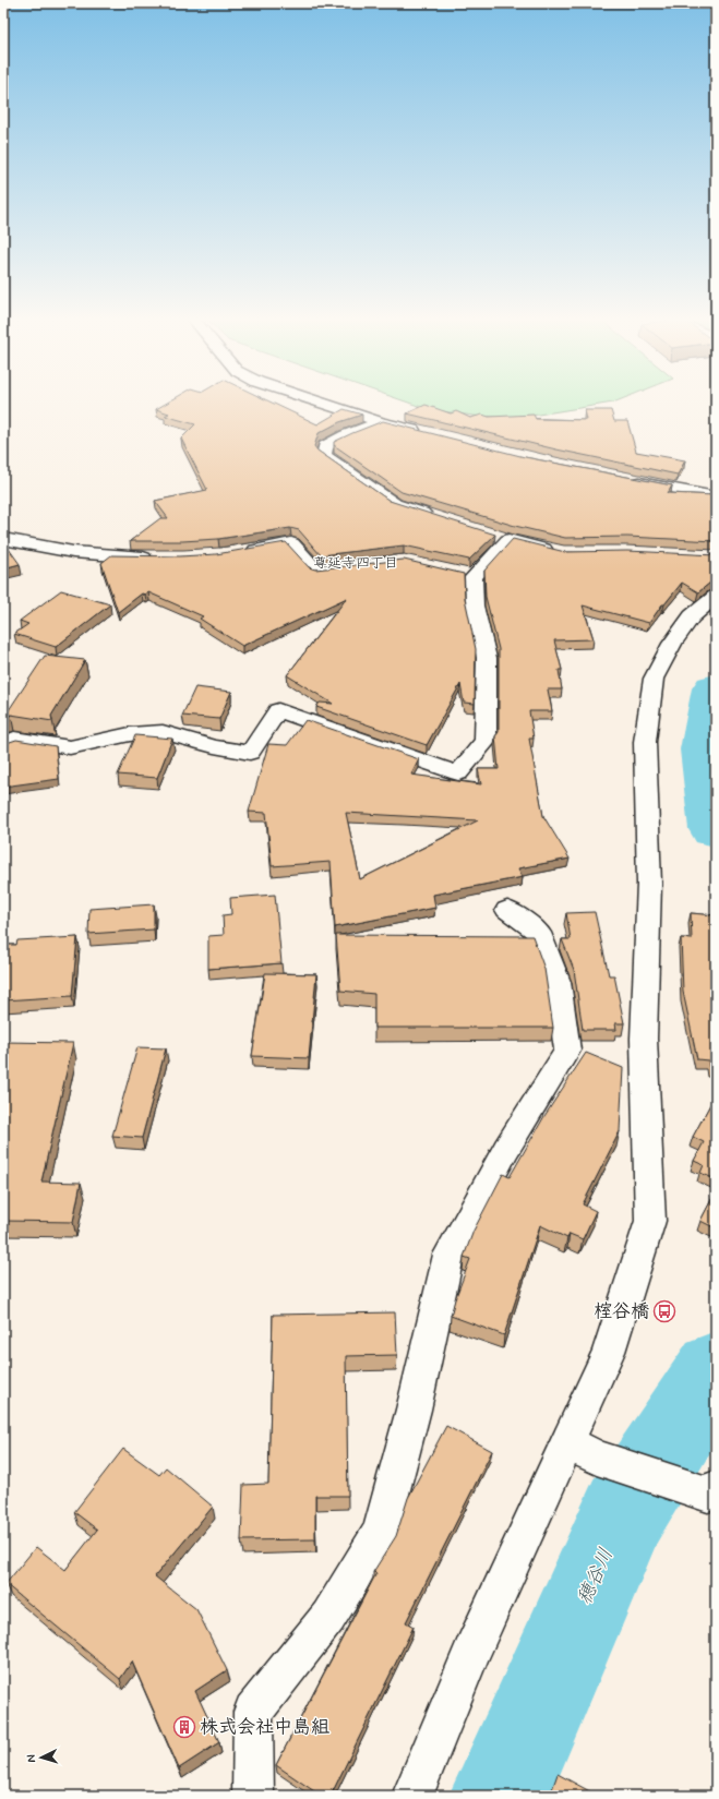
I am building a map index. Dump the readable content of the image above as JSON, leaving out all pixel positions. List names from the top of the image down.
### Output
{
  "districts": ["尊延寺四丁目"],
  "water": ["穂谷川"],
  "places": {
    "bus stop": ["榁谷橋"],
    "building": ["株式会社中島組"]
  },
  "north": "left"
}
